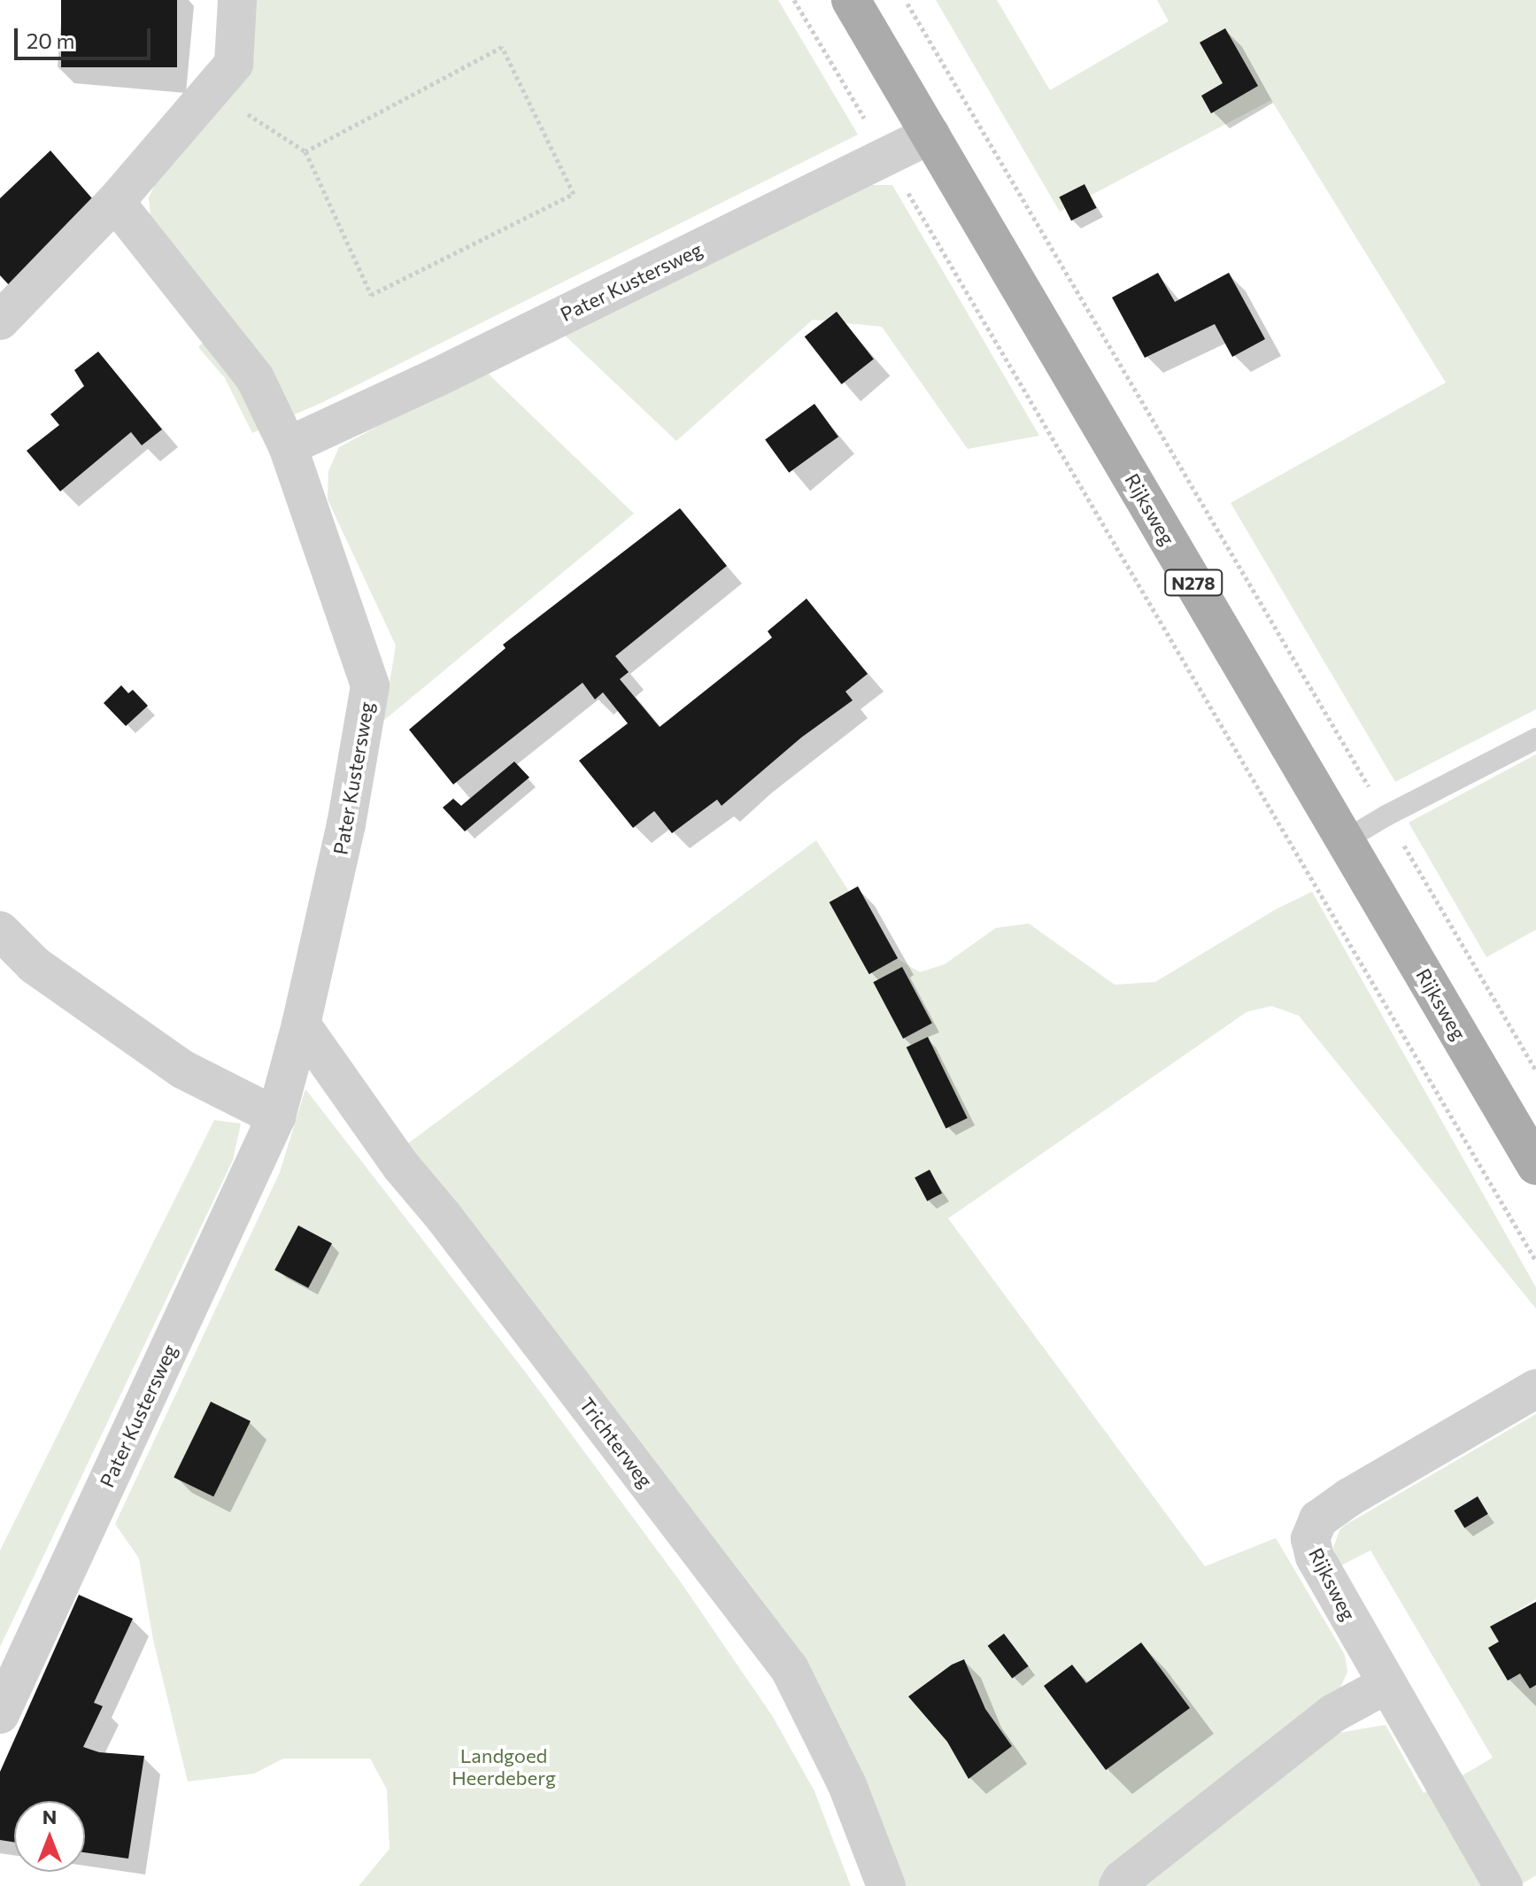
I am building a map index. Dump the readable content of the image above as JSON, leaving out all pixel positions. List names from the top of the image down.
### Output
{
  "streets": {
    "main road": ["Rijksweg", "N278"],
    "street": ["Pater Kustersweg", "Trichterweg"]
  },
  "crossings": [
    ["Pater Kustersweg", "Rijksweg"],
    ["Pater Kustersweg", "Trichterweg"]
  ],
  "parks": ["Landgoed Heerdeberg"],
  "scale_bar": "20 m",
  "north": "top"
}
